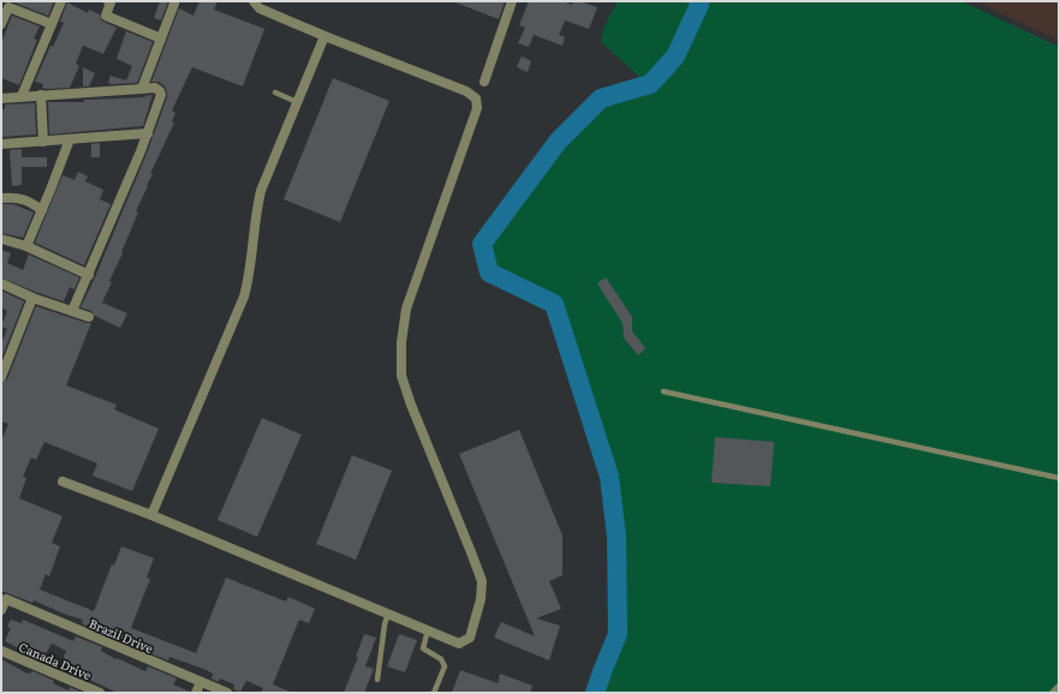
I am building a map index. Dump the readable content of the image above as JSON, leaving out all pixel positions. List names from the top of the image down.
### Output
{
  "streets": {
    "street": ["Brazil Drive", "Canada Drive"]
  }
}
